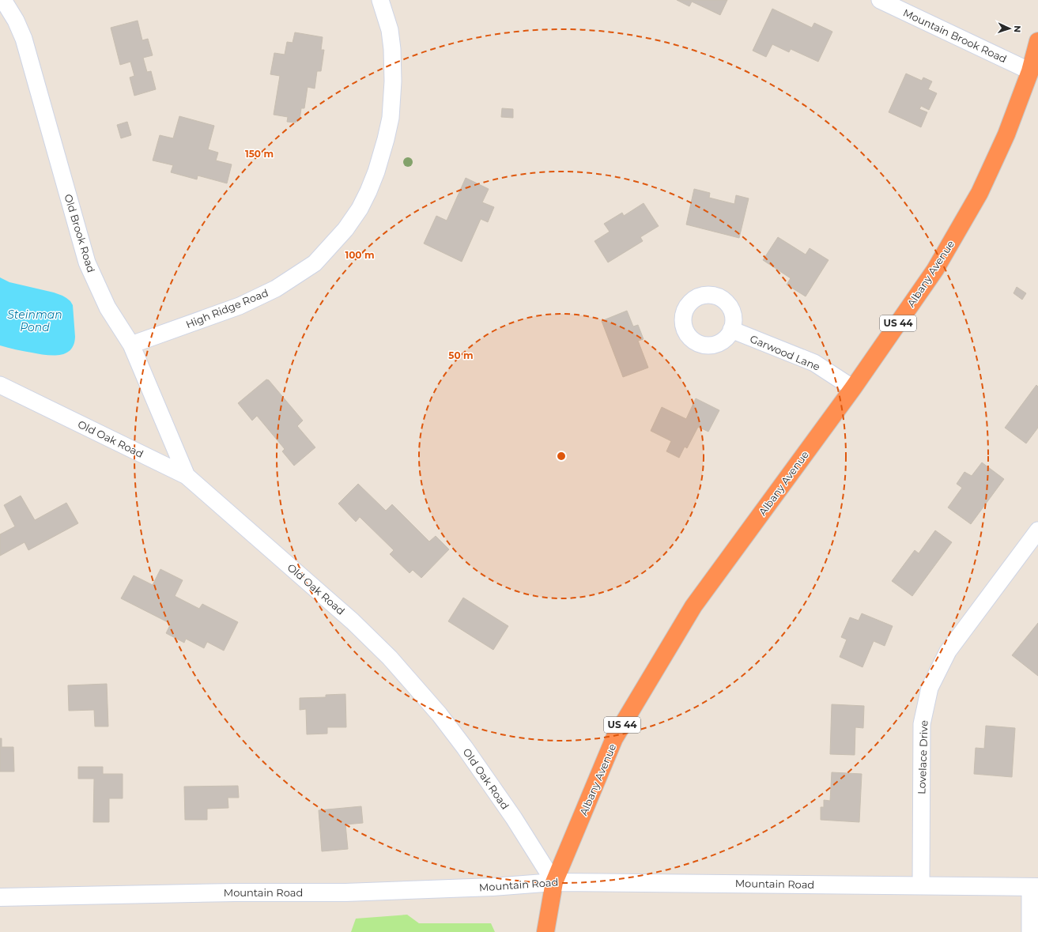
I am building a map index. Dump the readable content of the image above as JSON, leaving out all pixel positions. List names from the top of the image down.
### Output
{
  "streets": {
    "highway": ["Albany Avenue", "US 44"],
    "main road": ["Mountain Road"],
    "street": [
      "Mountain Brook Road",
      "Old Brook Road",
      "High Ridge Road",
      "Garwood Lane",
      "Old Oak Road",
      "Lovelace Drive"
    ]
  },
  "crossings": [
    ["Mountain Brook Road", "Albany Avenue"],
    ["Old Brook Road", "High Ridge Road"],
    ["Old Brook Road", "Old Oak Road"],
    ["Albany Avenue", "Garwood Lane"],
    ["Albany Avenue", "Old Oak Road"],
    ["Albany Avenue", "Mountain Road"],
    ["Old Oak Road", "Mountain Road"],
    ["Lovelace Drive", "Mountain Road"]
  ],
  "water": ["Steinman Pond"],
  "north": "right",
  "rings": ["150 m", "100 m", "50 m"]
}
